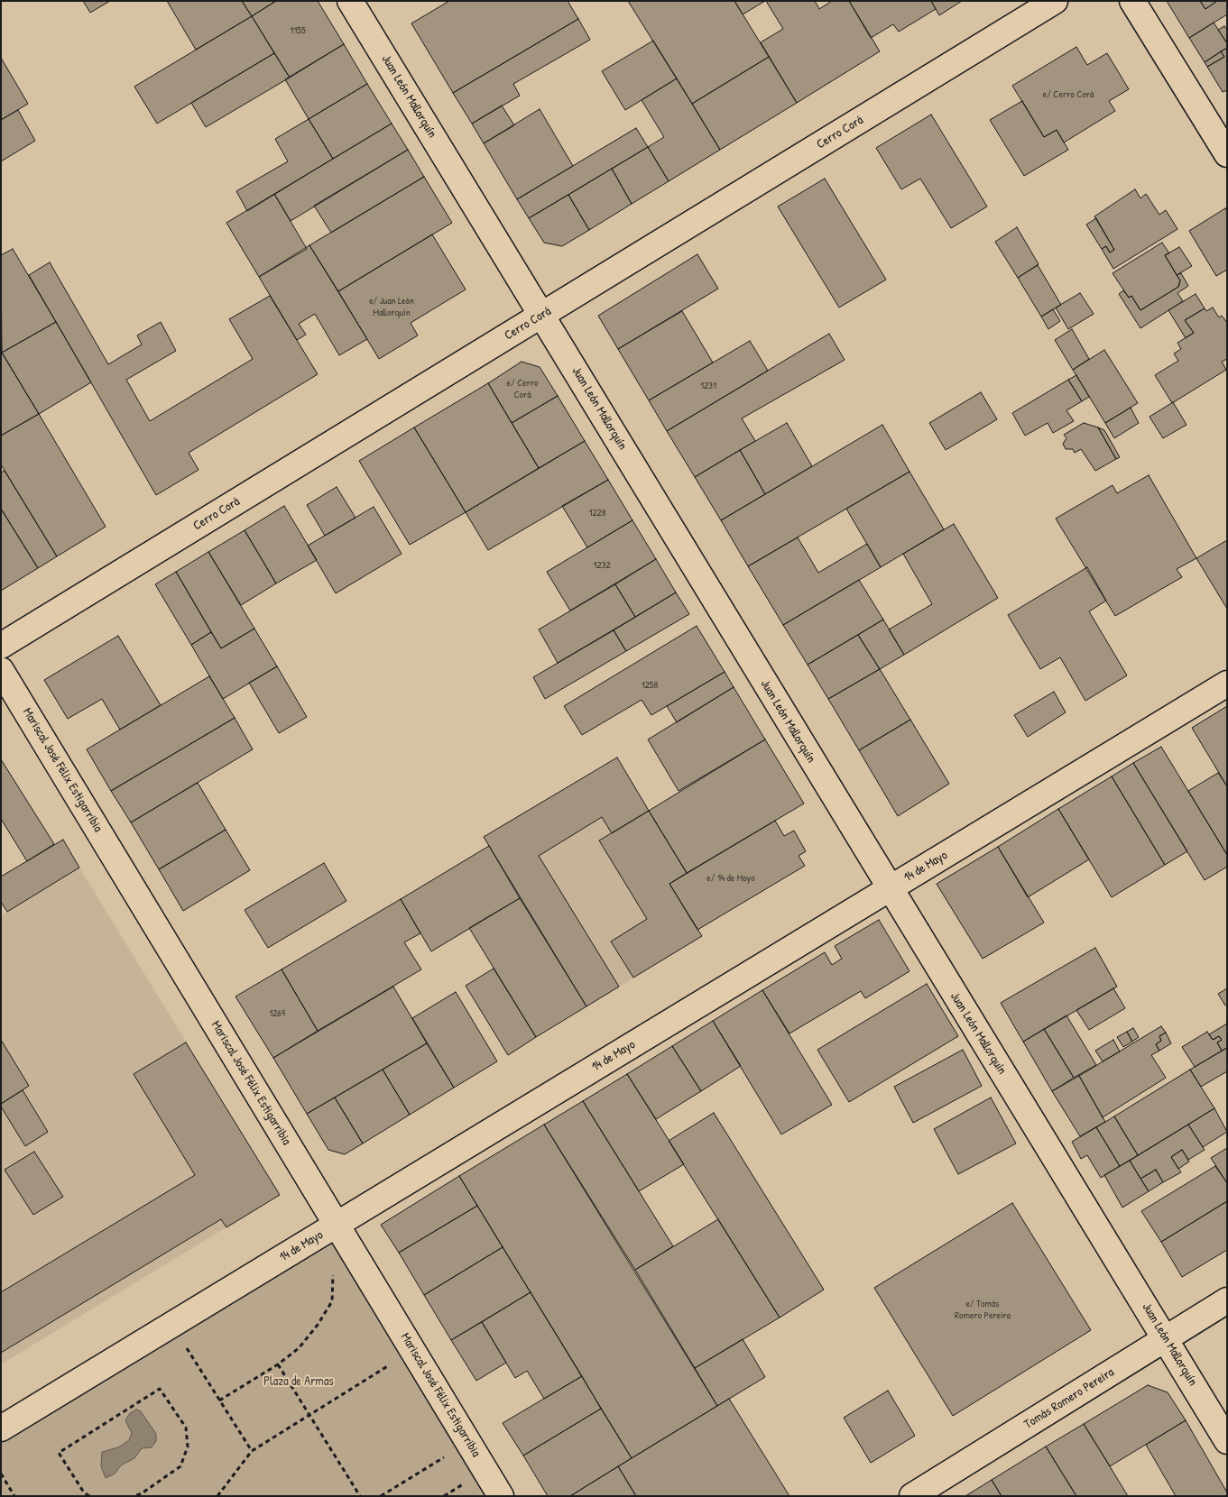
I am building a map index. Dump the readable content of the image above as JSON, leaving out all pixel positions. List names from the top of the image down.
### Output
{
  "streets": {
    "street": [
      "Juan León Mallorquín",
      "Cerro Corá",
      "Mariscal José Félix Estigarribia",
      "14 de Mayo",
      "Tomás Romero Pereira"
    ]
  },
  "crossings": [
    ["Juan León Mallorquín", "Cerro Corá"],
    ["Juan León Mallorquín", "14 de Mayo"],
    ["Juan León Mallorquín", "Tomás Romero Pereira"],
    ["Mariscal José Félix Estigarribia", "14 de Mayo"]
  ],
  "parks": ["Plaza de Armas"],
  "house_numbers": [
    "1155",
    "e/ Cerro Corá",
    "e/ Juan León Mallorquín",
    "e/ Cerro Corá",
    "1231",
    "1228",
    "1232",
    "1258",
    "e/ 14 de Mayo",
    "1269",
    "e/ Tomás Romero Pereira"
  ]
}
